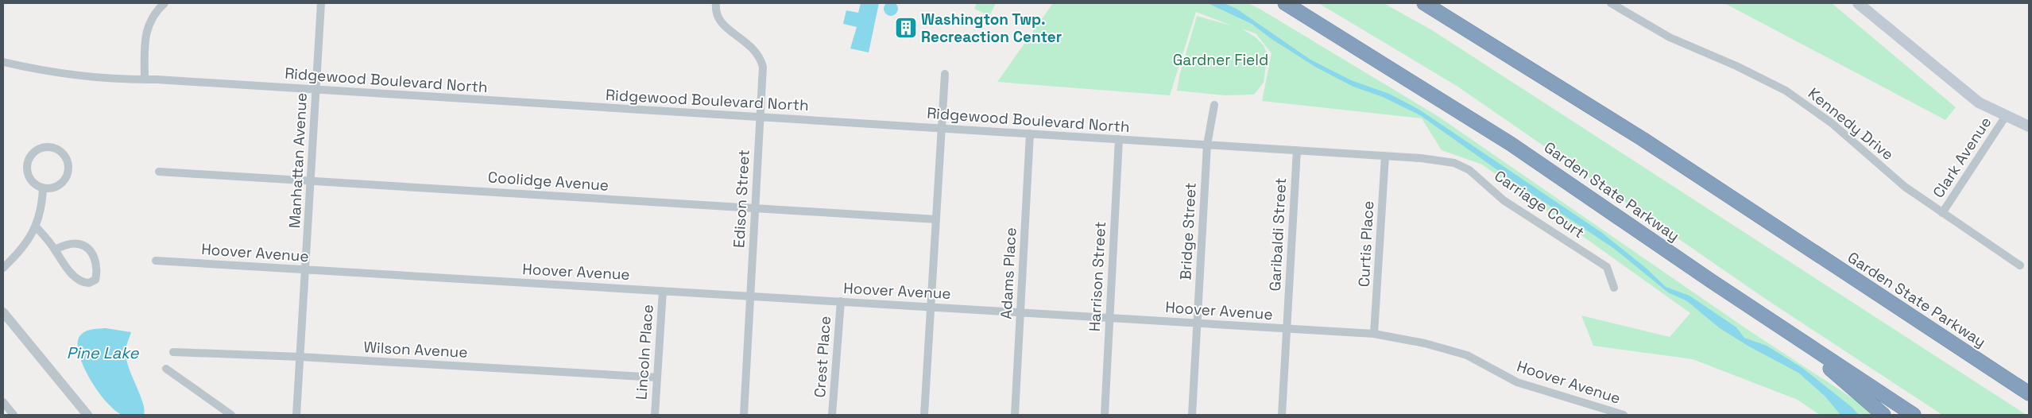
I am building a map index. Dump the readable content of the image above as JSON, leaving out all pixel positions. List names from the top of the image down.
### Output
{
  "streets": {
    "highway": ["Garden State Parkway"],
    "street": [
      "Ridgewood Boulevard North",
      "Kennedy Drive",
      "Clark Avenue",
      "Manhattan Avenue",
      "Coolidge Avenue",
      "Edison Street",
      "Carriage Court",
      "Bridge Street",
      "Garibaldi Street",
      "Curtis Place",
      "Hoover Avenue",
      "Adams Place",
      "Harrison Street",
      "Wilson Avenue",
      "Lincoln Place",
      "Crest Place"
    ]
  },
  "crossings": [
    ["Ridgewood Boulevard North", "Manhattan Avenue"],
    ["Ridgewood Boulevard North", "Edison Street"],
    ["Ridgewood Boulevard North", "Carriage Court"],
    ["Ridgewood Boulevard North", "Bridge Street"],
    ["Ridgewood Boulevard North", "Garibaldi Street"],
    ["Ridgewood Boulevard North", "Curtis Place"],
    ["Ridgewood Boulevard North", "Adams Place"],
    ["Ridgewood Boulevard North", "Harrison Street"],
    ["Kennedy Drive", "Clark Avenue"],
    ["Manhattan Avenue", "Coolidge Avenue"],
    ["Manhattan Avenue", "Hoover Avenue"],
    ["Manhattan Avenue", "Wilson Avenue"],
    ["Coolidge Avenue", "Edison Street"],
    ["Edison Street", "Hoover Avenue"],
    ["Bridge Street", "Hoover Avenue"],
    ["Garibaldi Street", "Hoover Avenue"],
    ["Curtis Place", "Hoover Avenue"],
    ["Hoover Avenue", "Adams Place"],
    ["Hoover Avenue", "Harrison Street"],
    ["Hoover Avenue", "Lincoln Place"],
    ["Hoover Avenue", "Crest Place"],
    ["Wilson Avenue", "Lincoln Place"]
  ],
  "water": ["Pine Lake"],
  "parks": ["Gardner Field"],
  "places": {
    "building": ["Washington Twp. Recreaction Center"]
  }
}
